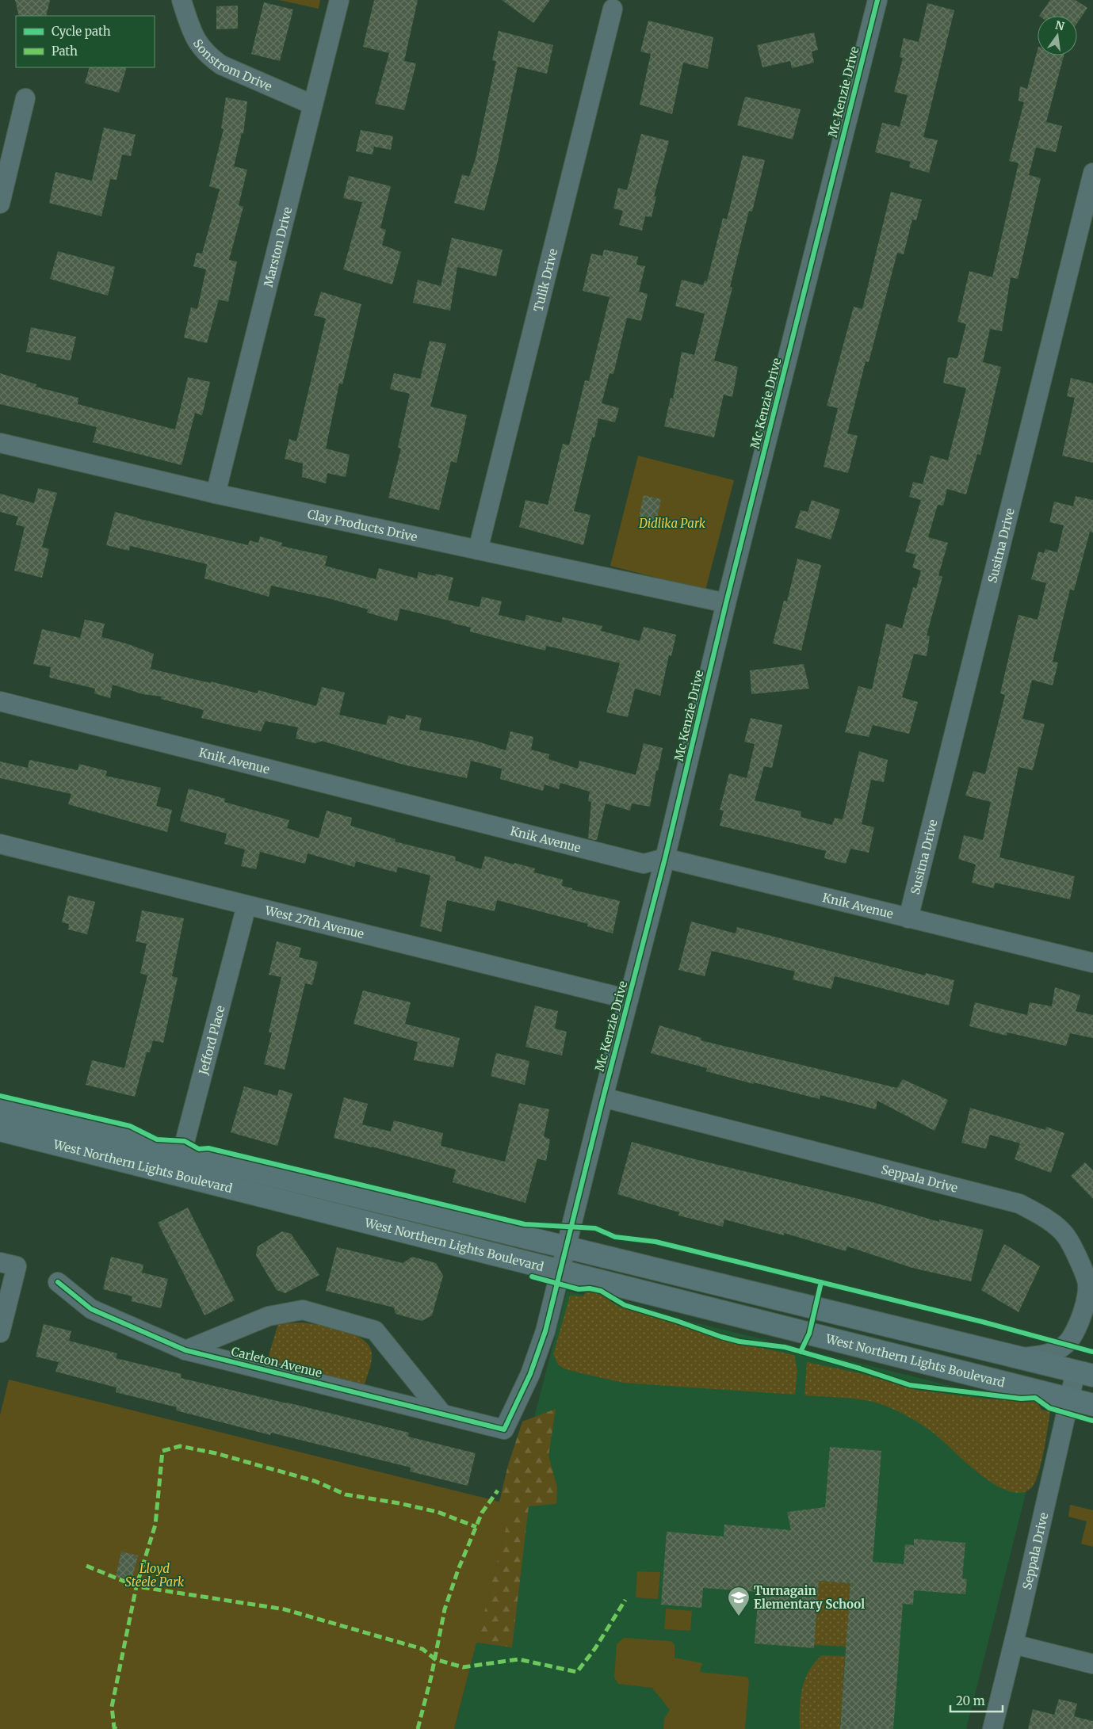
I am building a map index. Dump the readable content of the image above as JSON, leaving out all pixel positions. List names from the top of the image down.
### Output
{
  "streets": {
    "street": [
      "Sonstrom Drive",
      "Mc Kenzie Drive",
      "Marston Drive",
      "Tulik Drive",
      "Clay Products Drive",
      "Susitna Drive",
      "Knik Avenue",
      "West 27th Avenue",
      "Jefford Place",
      "West Northern Lights Boulevard",
      "Seppala Drive",
      "Carleton Avenue"
    ]
  },
  "crossings": [
    ["Sonstrom Drive", "Marston Drive"],
    ["Mc Kenzie Drive", "Clay Products Drive"],
    ["Mc Kenzie Drive", "Knik Avenue"],
    ["Mc Kenzie Drive", "West 27th Avenue"],
    ["Mc Kenzie Drive", "West Northern Lights Boulevard"],
    ["Mc Kenzie Drive", "Seppala Drive"],
    ["Mc Kenzie Drive", "Carleton Avenue"],
    ["Marston Drive", "Clay Products Drive"],
    ["Tulik Drive", "Clay Products Drive"],
    ["Susitna Drive", "Knik Avenue"],
    ["West 27th Avenue", "Jefford Place"],
    ["Jefford Place", "West Northern Lights Boulevard"],
    ["West Northern Lights Boulevard", "Seppala Drive"]
  ],
  "parks": ["Didlika Park", "Lloyd Steele Park"],
  "places": {
    "school or university": ["Turnagain Elementary School"]
  },
  "legend": ["Cycle path", "Path"],
  "scale_bar": "20 m",
  "north": "top"
}
